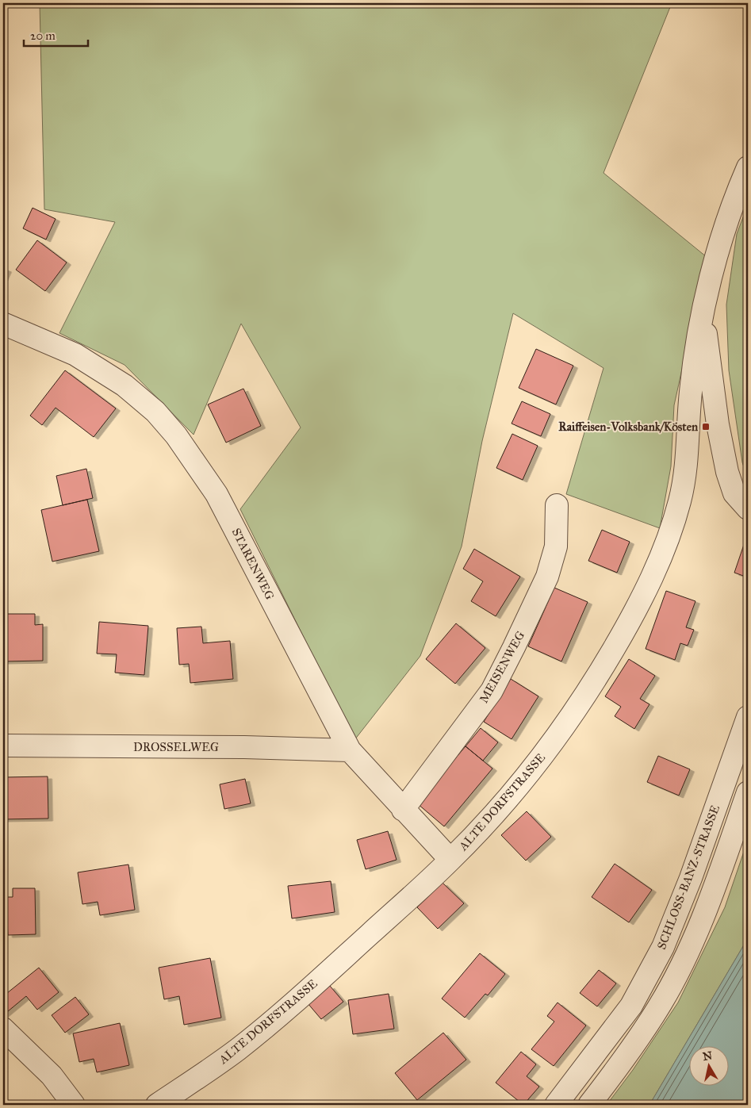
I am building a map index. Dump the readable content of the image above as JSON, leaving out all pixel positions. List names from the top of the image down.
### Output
{
  "streets": {
    "street": [
      "STARENWEG",
      "MEISENWEG",
      "DROSSELWEG",
      "ALTE DORFSTRASSE",
      "SCHLOSS-BANZ-STRASSE"
    ]
  },
  "crossings": [
    ["STARENWEG", "MEISENWEG"],
    ["STARENWEG", "DROSSELWEG"],
    ["STARENWEG", "ALTE DORFSTRASSE"]
  ],
  "places": {
    "transit": ["Raiffeisen-Volksbank/Kösten"]
  },
  "scale_bar": "20 m",
  "north": "top"
}
